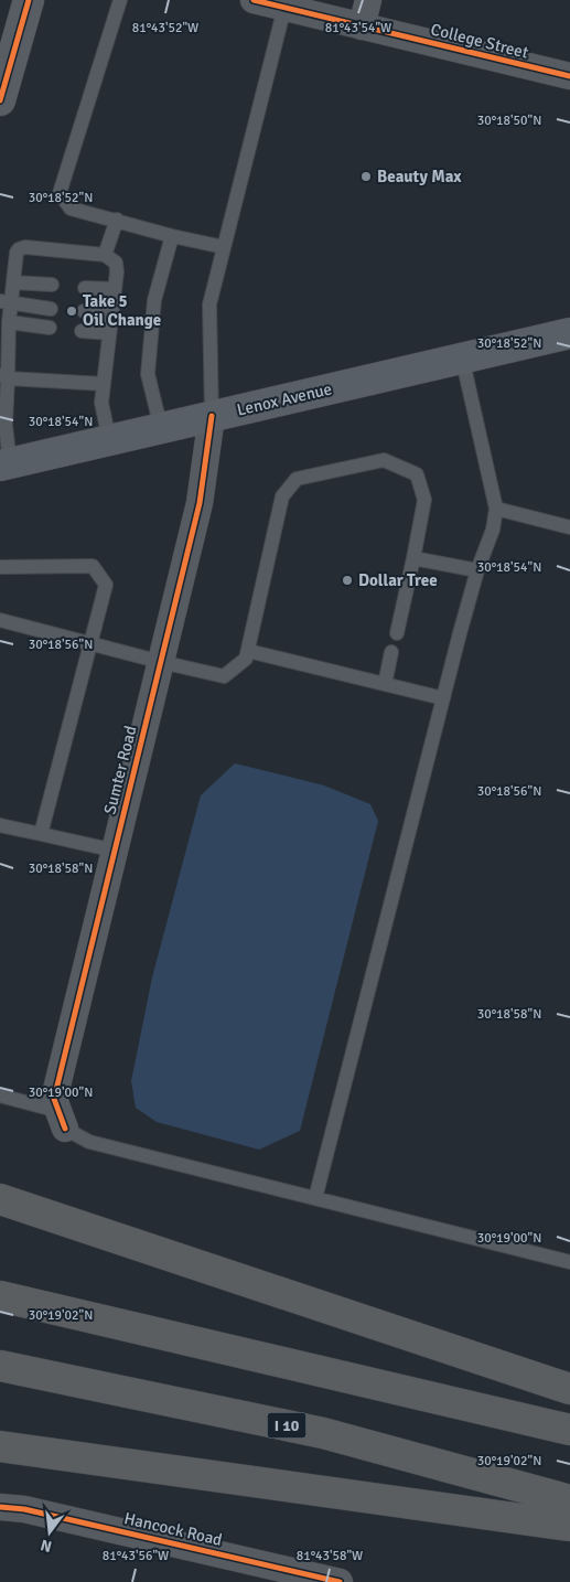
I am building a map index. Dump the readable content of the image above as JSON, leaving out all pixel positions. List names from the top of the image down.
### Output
{
  "streets": {
    "highway": ["I 10"],
    "main road": ["Lenox Avenue"],
    "street": ["College Street", "Sumter Road", "Hancock Road"]
  },
  "crossings": [
    ["Lenox Avenue", "Sumter Road"]
  ],
  "places": ["Beauty Max", "Take 5 Oil Change", "Dollar Tree"],
  "north": "bottom",
  "coordinates": [
    "81°43'52\"W",
    "81°43'54\"W",
    "30°18'50\"N",
    "30°18'52\"N",
    "30°18'54\"N",
    "30°18'56\"N",
    "30°18'58\"N",
    "30°19'00\"N",
    "30°19'02\"N",
    "81°43'56\"W",
    "81°43'58\"W"
  ]
}
